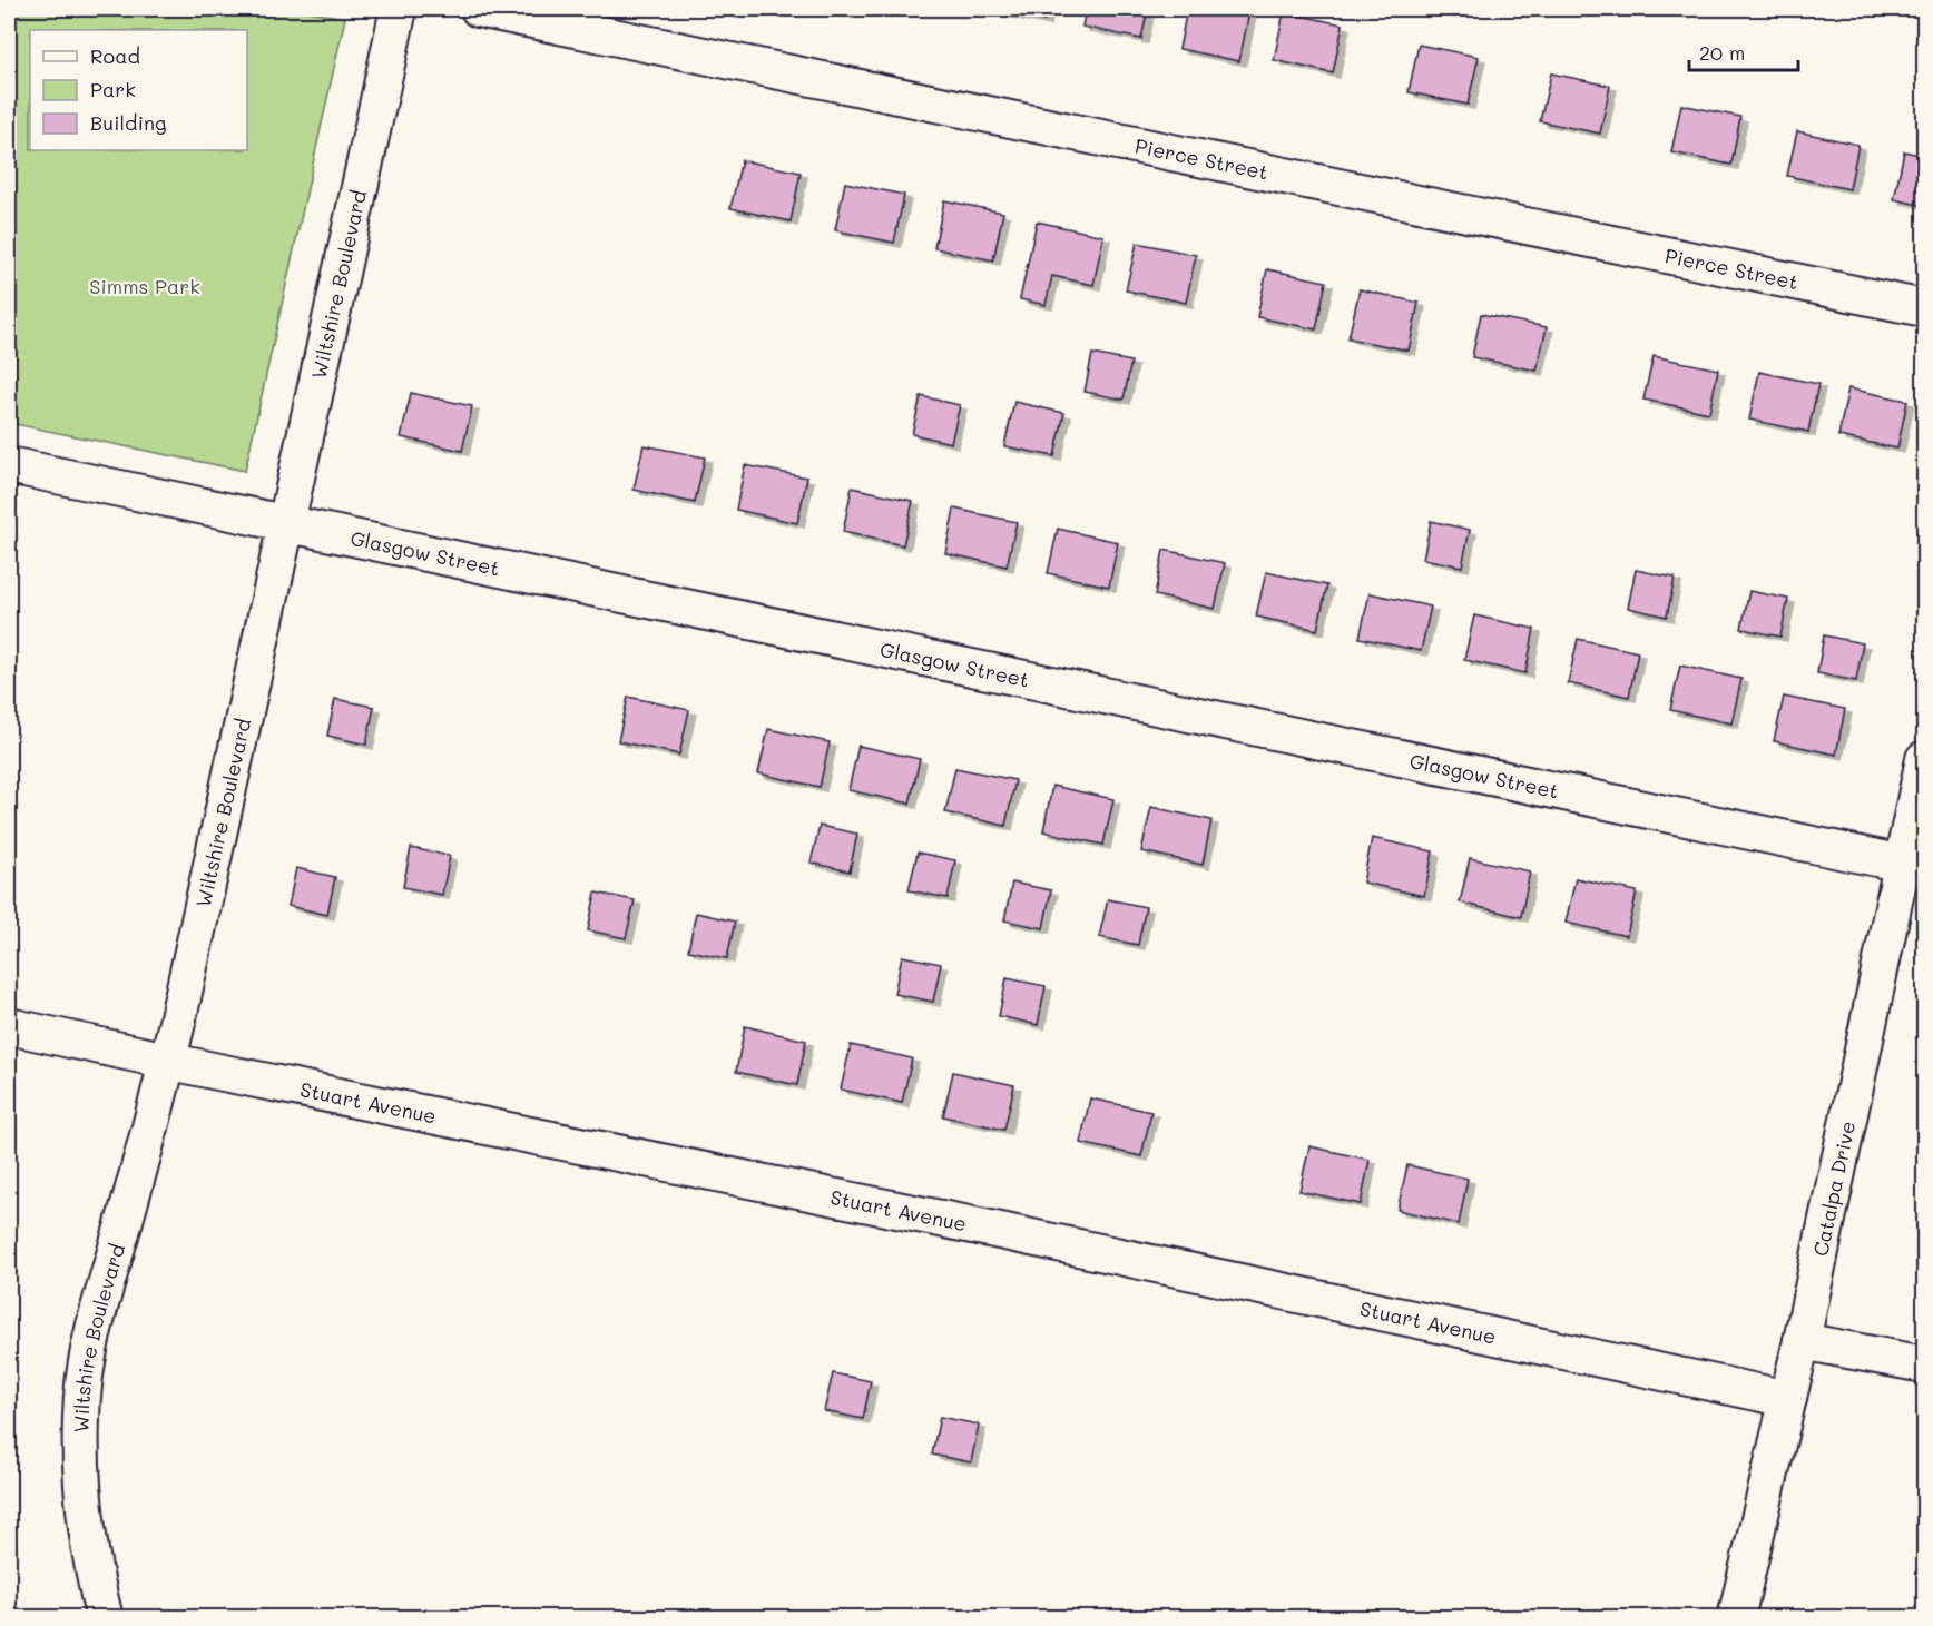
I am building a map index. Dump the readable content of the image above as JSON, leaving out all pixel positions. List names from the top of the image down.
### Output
{
  "streets": {
    "street": [
      "Pierce Street",
      "Wiltshire Boulevard",
      "Glasgow Street",
      "Stuart Avenue",
      "Catalpa Drive"
    ]
  },
  "crossings": [
    ["Wiltshire Boulevard", "Glasgow Street"],
    ["Wiltshire Boulevard", "Stuart Avenue"],
    ["Glasgow Street", "Catalpa Drive"],
    ["Stuart Avenue", "Catalpa Drive"]
  ],
  "parks": ["Simms Park"],
  "legend": ["Road", "Park", "Building"],
  "scale_bar": "20 m"
}
